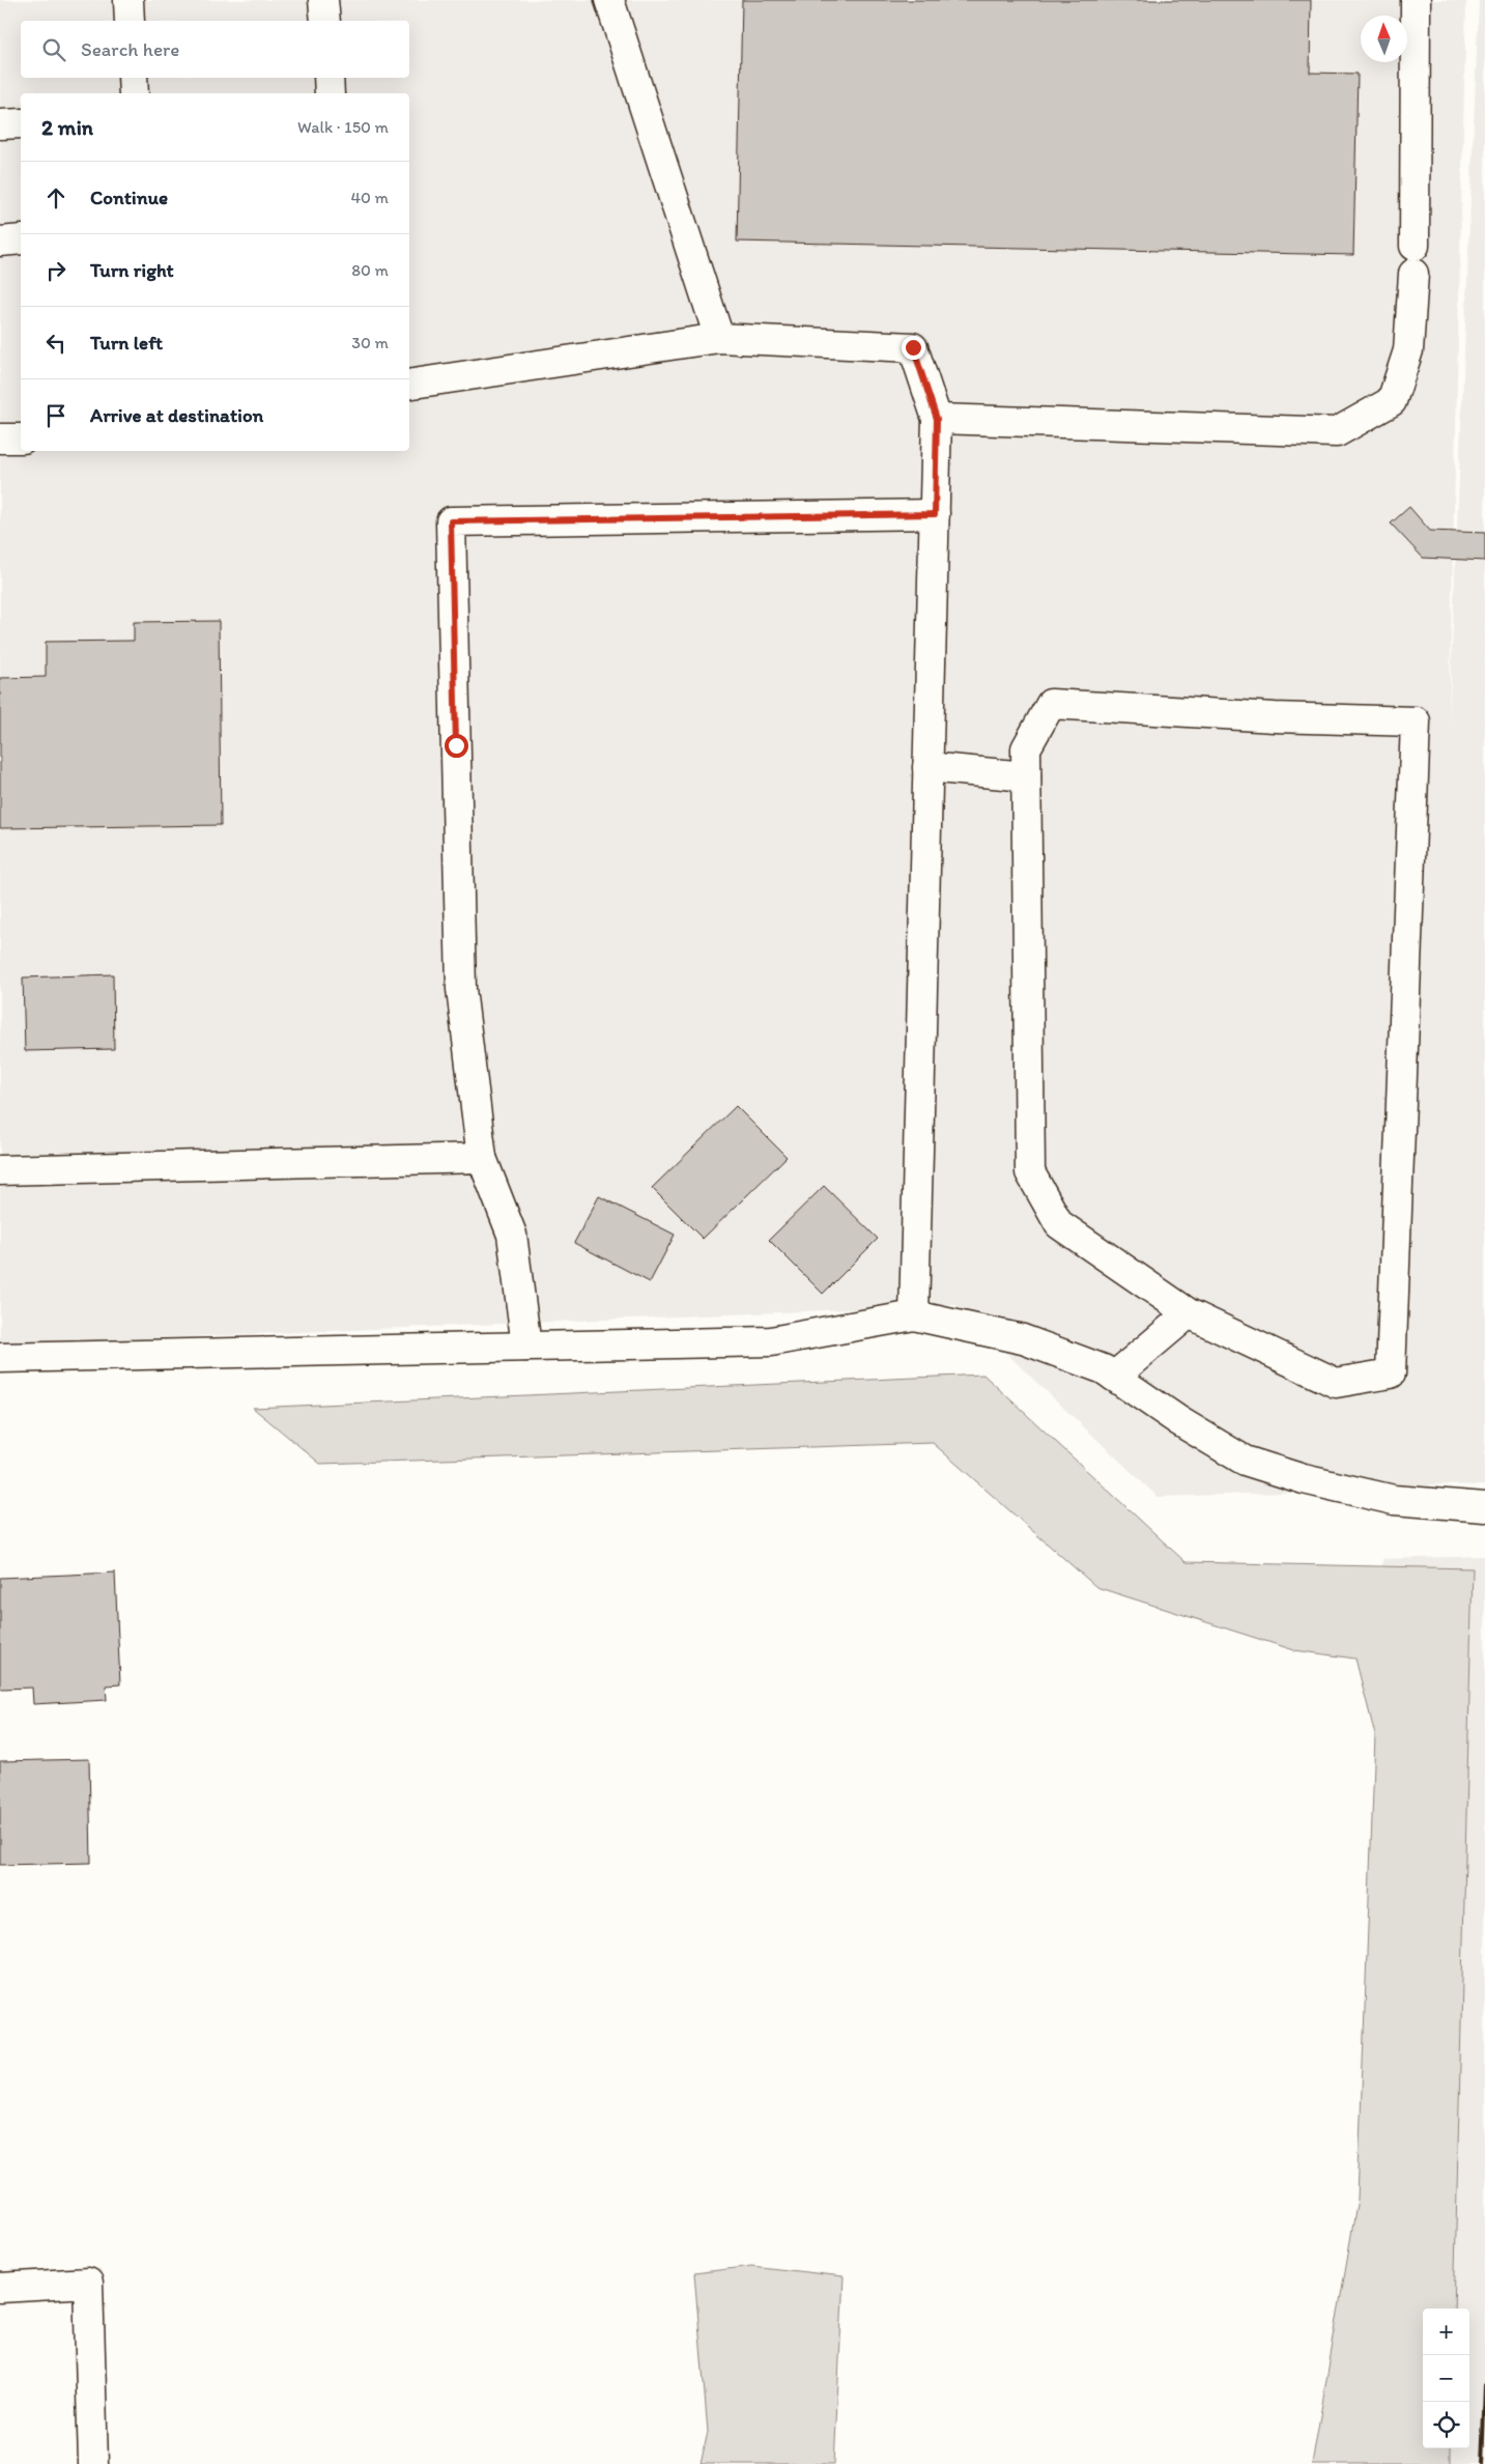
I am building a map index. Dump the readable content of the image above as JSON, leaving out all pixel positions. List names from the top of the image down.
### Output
{
  "north": "top",
  "page": {
    "search": "Search here",
    "heading": ["2 min", "Walk · 150 m"],
    "list": [
      ["Continue", "40 m"],
      ["Turn right", "80 m"],
      ["Turn left", "30 m"],
      "Arrive at destination"
    ],
    "map_buttons": ["+", "−"]
  }
}
